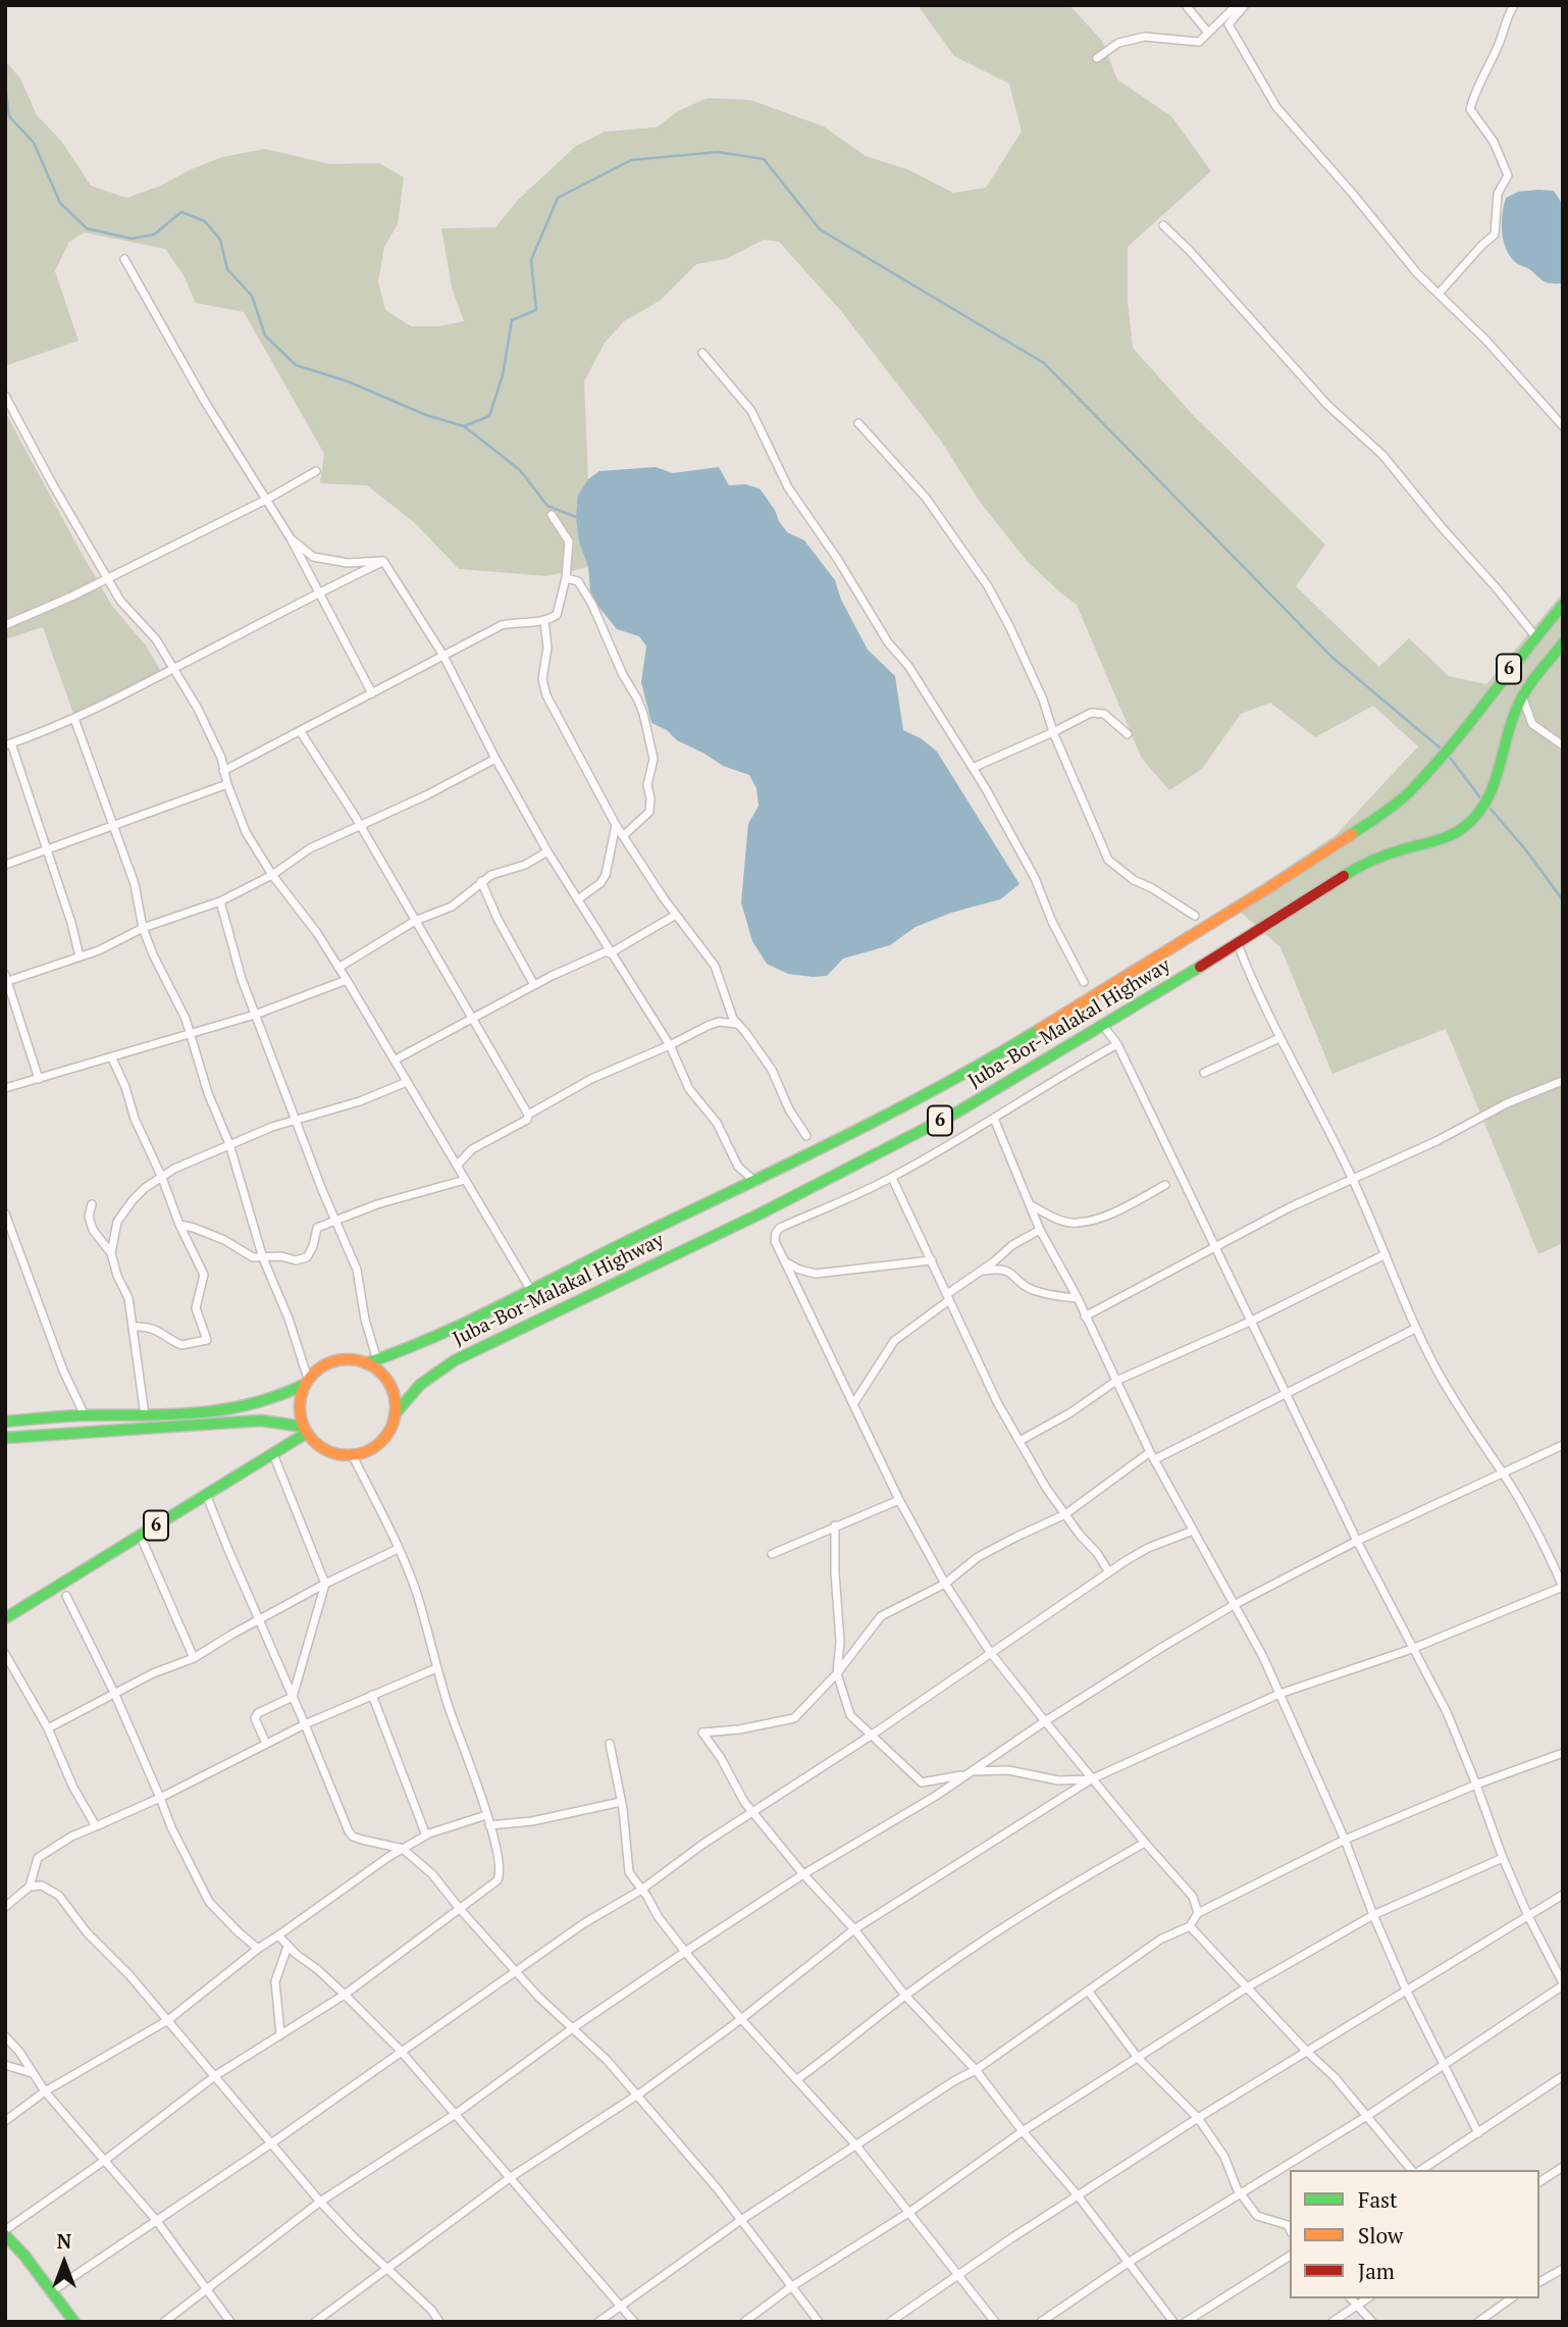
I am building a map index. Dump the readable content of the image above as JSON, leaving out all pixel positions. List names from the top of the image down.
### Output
{
  "streets": {
    "main road": ["6", "Juba-Bor-Malakal Highway"]
  },
  "crossings": [
    ["6", "Juba-Bor-Malakal Highway"]
  ],
  "legend": ["Fast", "Slow", "Jam"],
  "north": "top"
}
